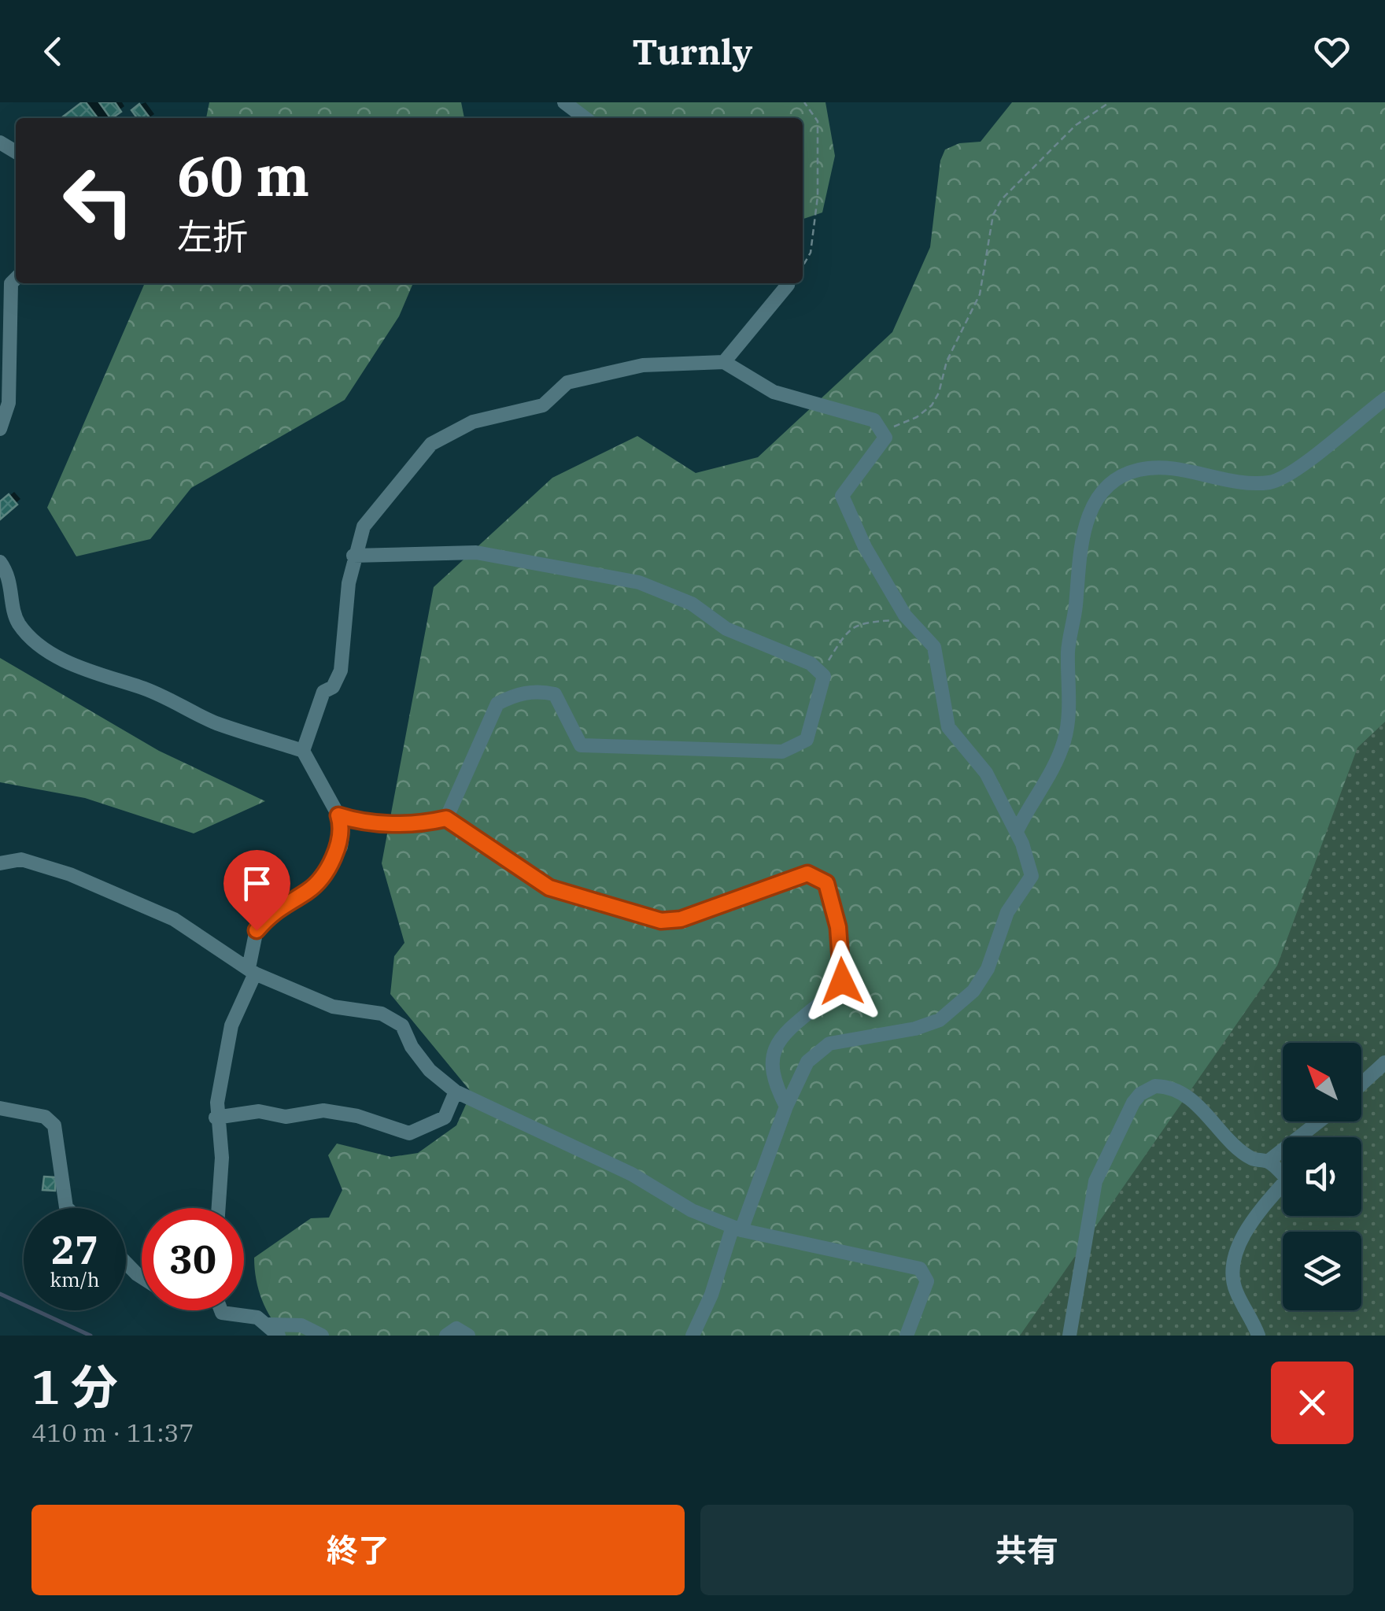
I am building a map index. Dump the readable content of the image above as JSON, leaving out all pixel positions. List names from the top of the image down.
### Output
{
  "north": "top left",
  "page": {
    "header": "Turnly",
    "turn": ["60 m", "左折"],
    "speed": "27 km/h",
    "limit": "30",
    "heading": ["1 分", "410 m · 11:37"],
    "buttons": ["終了", "共有"]
  }
}
